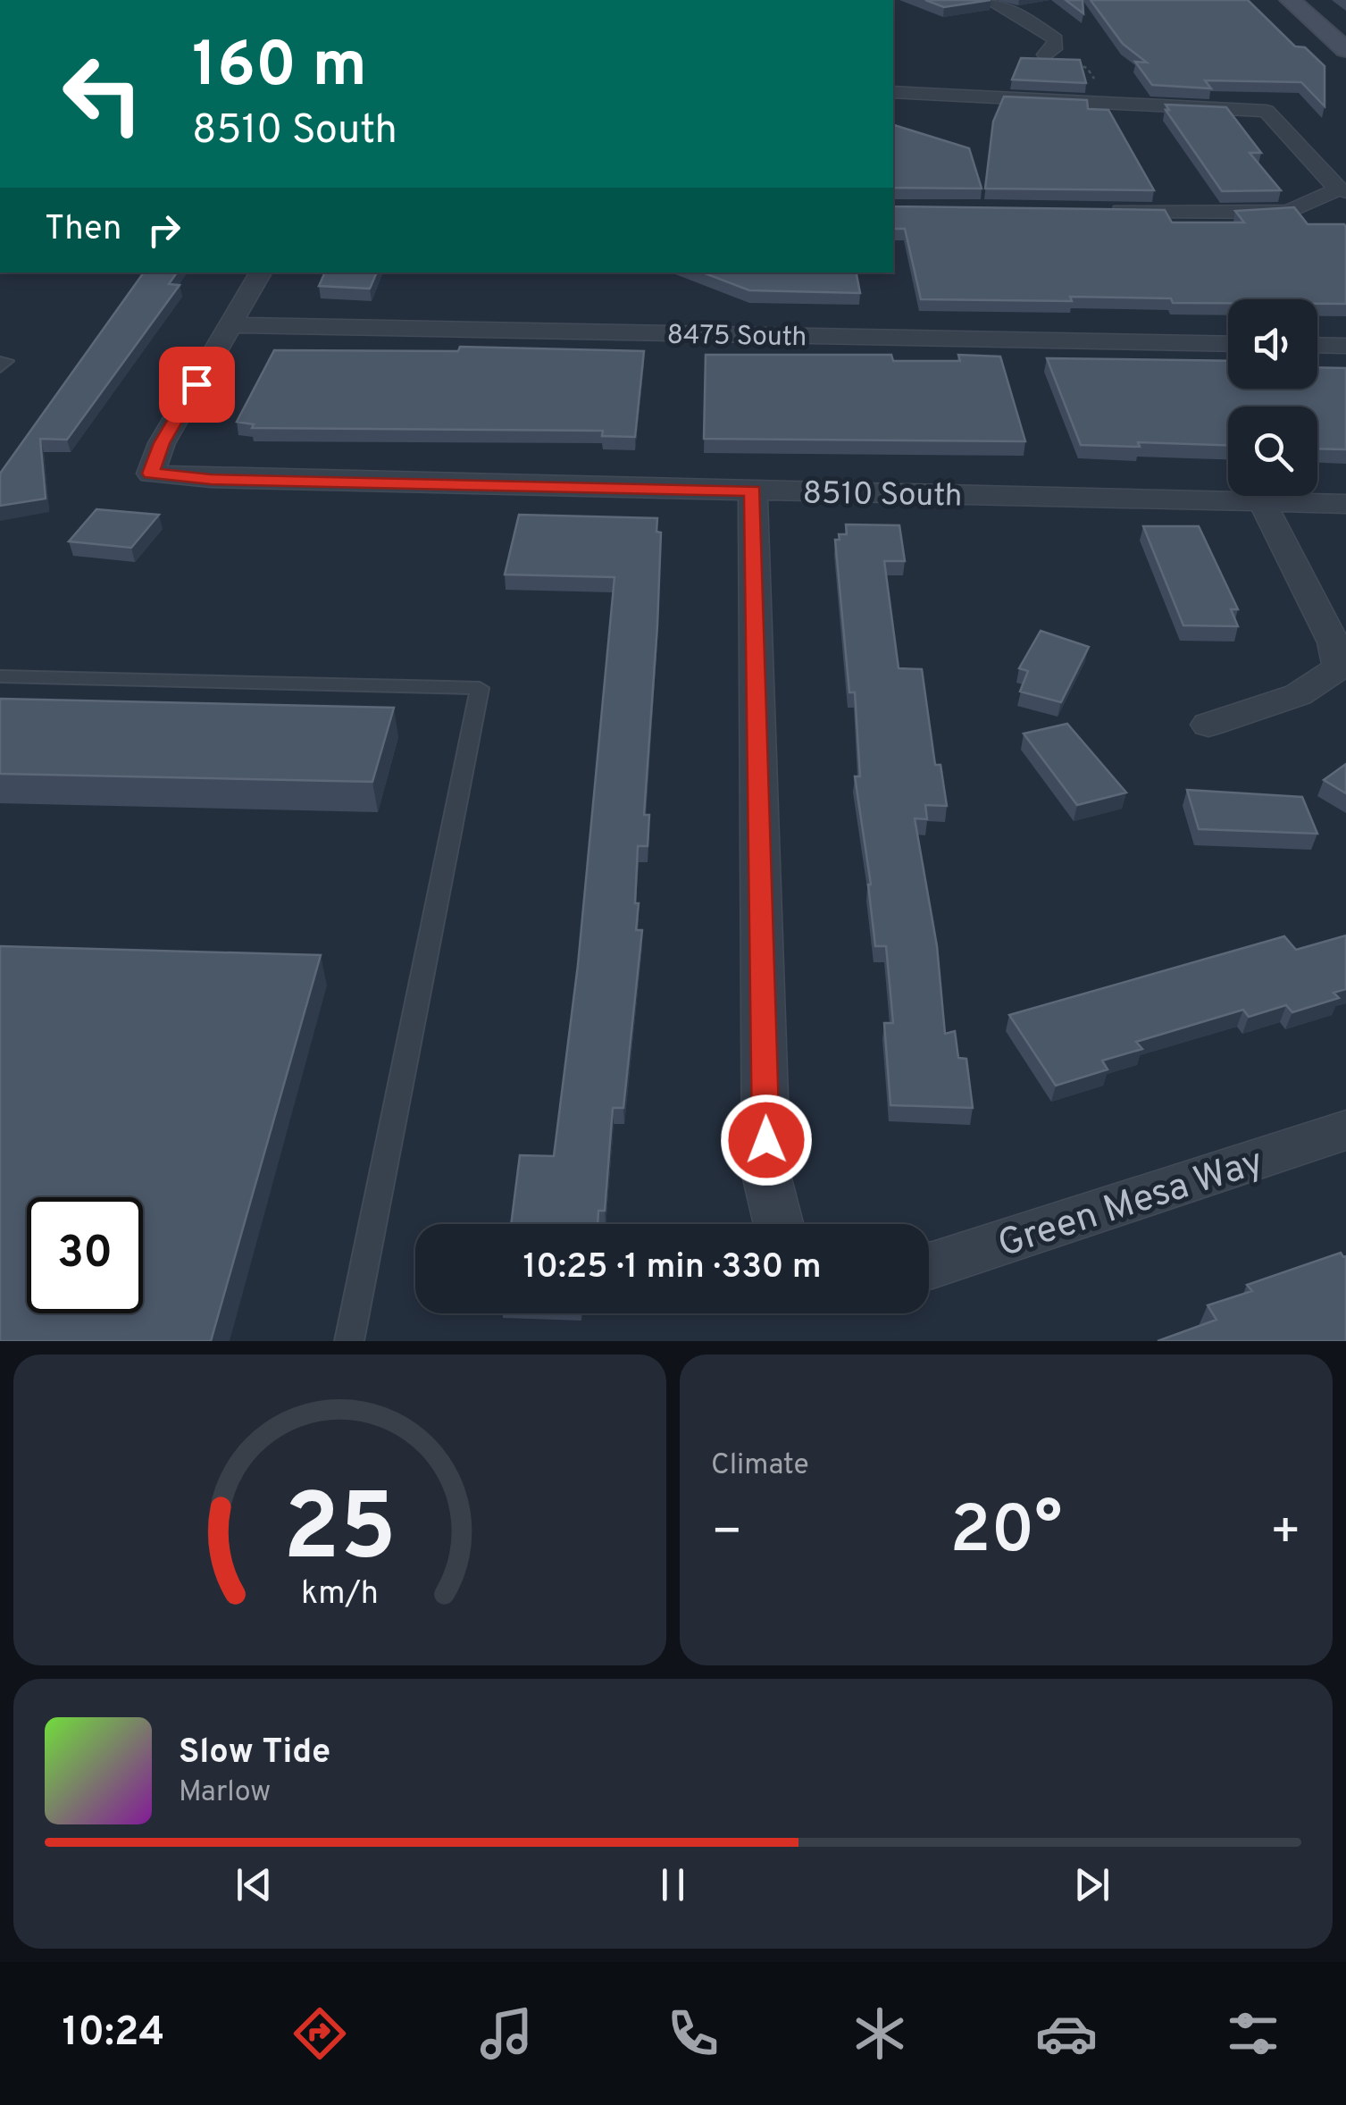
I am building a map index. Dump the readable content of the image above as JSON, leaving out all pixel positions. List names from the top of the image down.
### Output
{
  "streets": {
    "street": ["8475 South", "8510 South", "Green Mesa Way"]
  },
  "crossings": [
    ["8475 South", "8510 South"]
  ],
  "page": {
    "turn": ["160 m", "8510 South"],
    "then": "Then",
    "limit": "30",
    "trip": "10:25 · 1 min · 330 m",
    "tile": "Climate",
    "heat": ["−", "20°", "+"],
    "song": ["Slow Tide", "Marlow"],
    "tabs": "10:24",
    "gauge": ["25", "km/h"]
  }
}
